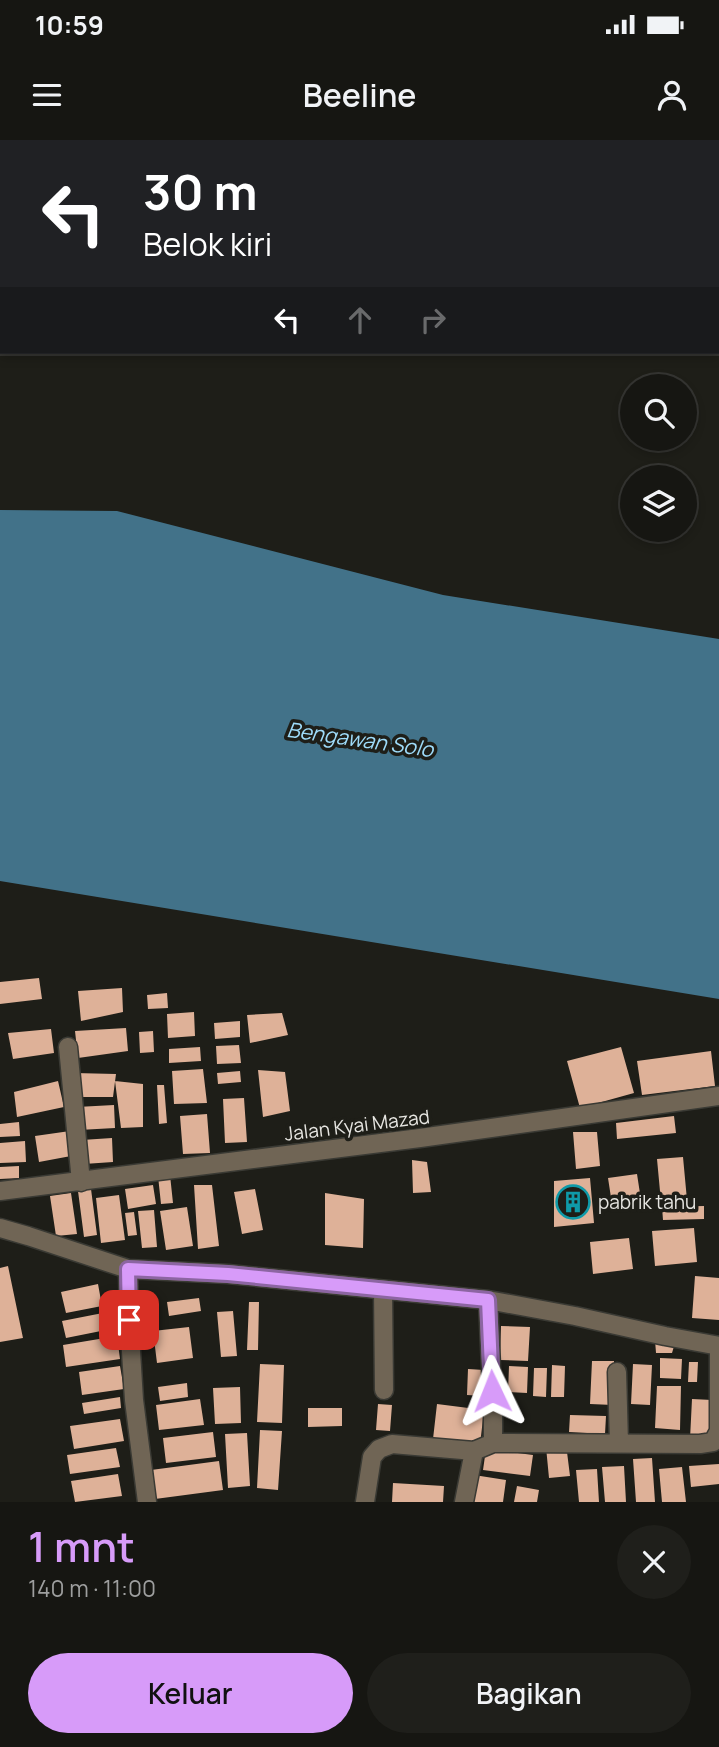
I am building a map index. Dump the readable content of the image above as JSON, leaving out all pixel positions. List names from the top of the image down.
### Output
{
  "streets": {
    "street": ["Jalan Kyai Mazad"]
  },
  "water": ["Bengawan Solo"],
  "places": {
    "building": ["pabrik tahu"]
  },
  "page": {
    "status": "10:59",
    "header": "Beeline",
    "turn": ["30 m", "Belok kiri"],
    "heading": ["1 mnt", "140 m · 11:00"],
    "buttons": ["Keluar", "Bagikan"]
  }
}
